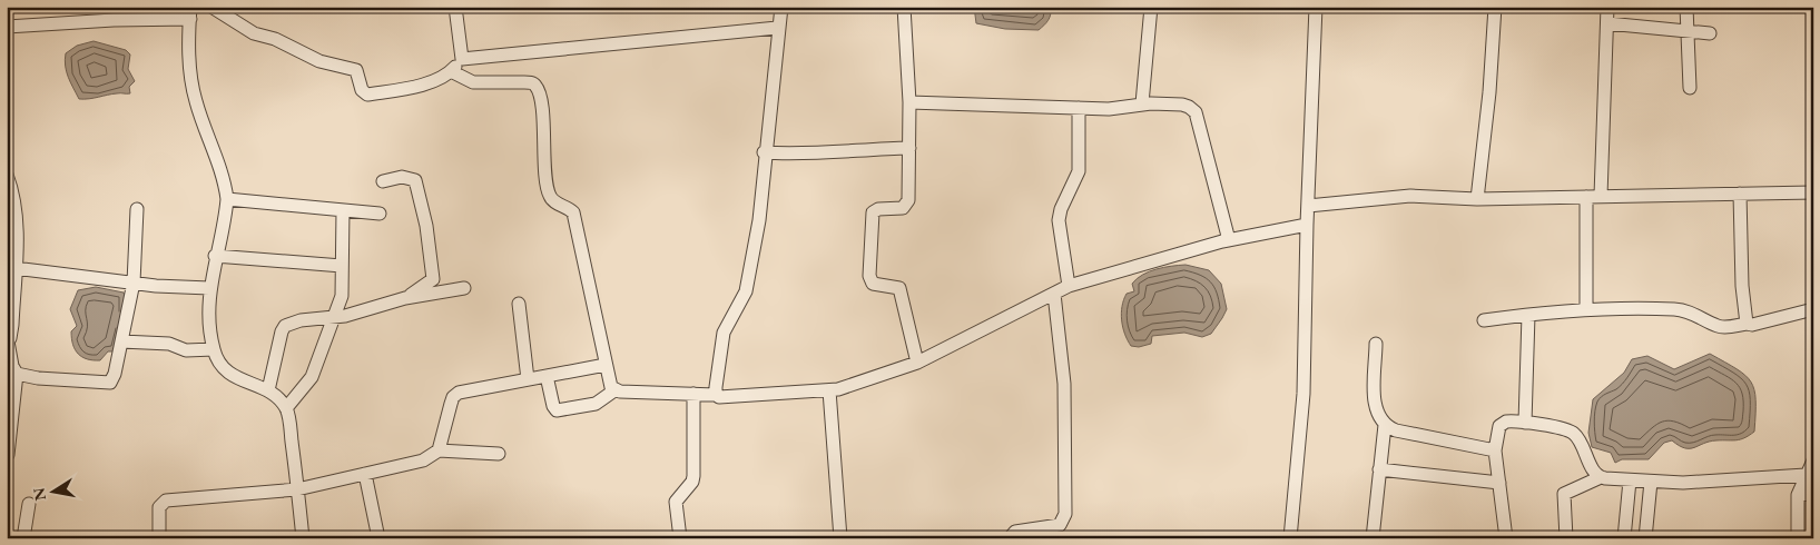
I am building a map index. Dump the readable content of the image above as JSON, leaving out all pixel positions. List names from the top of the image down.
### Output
{
  "north": "left"
}
